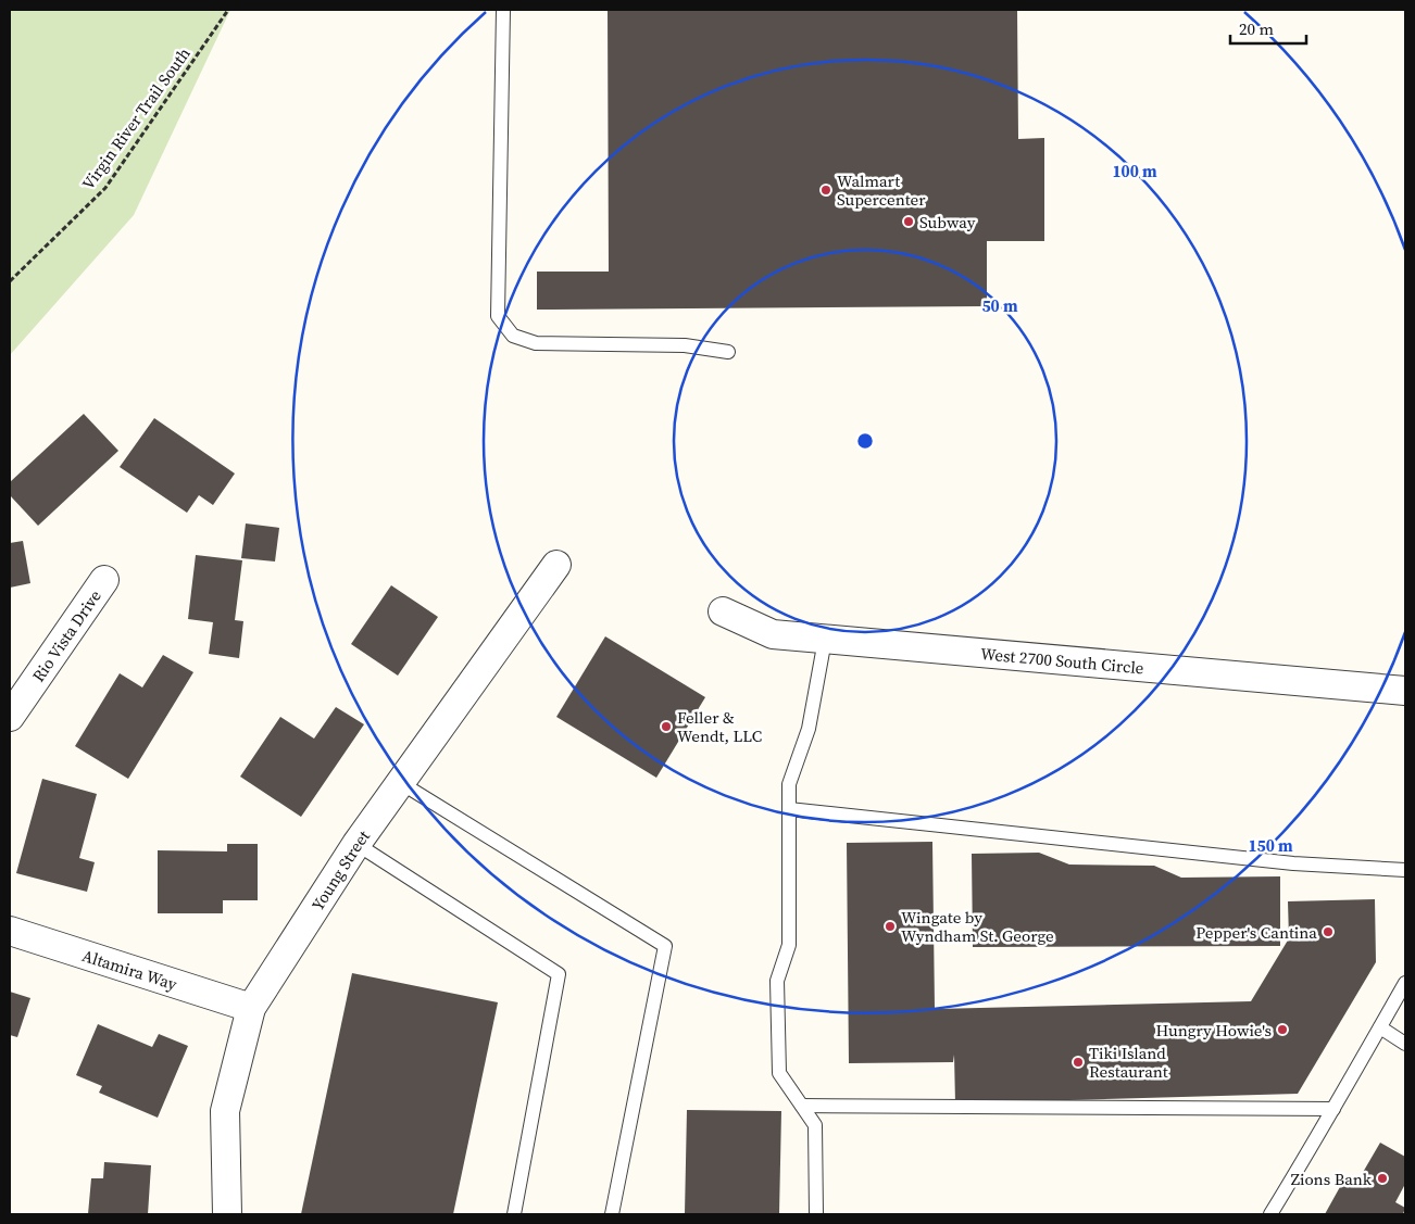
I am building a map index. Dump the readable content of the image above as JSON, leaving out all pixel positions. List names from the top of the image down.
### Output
{
  "streets": {
    "street": [
      "Rio Vista Drive",
      "West 2700 South Circle",
      "Young Street",
      "Altamira Way"
    ],
    "path": ["Virgin River Trail South"]
  },
  "crossings": [
    ["Young Street", "Altamira Way"]
  ],
  "places": [
    "Walmart Supercenter",
    "Subway",
    "Feller & Wendt, LLC",
    "Wingate by Wyndham St. George",
    "Pepper's Cantina",
    "Hungry Howie's",
    "Tiki Island Restaurant",
    "Zions Bank"
  ],
  "scale_bar": "20 m",
  "rings": ["100 m", "50 m", "150 m"]
}
